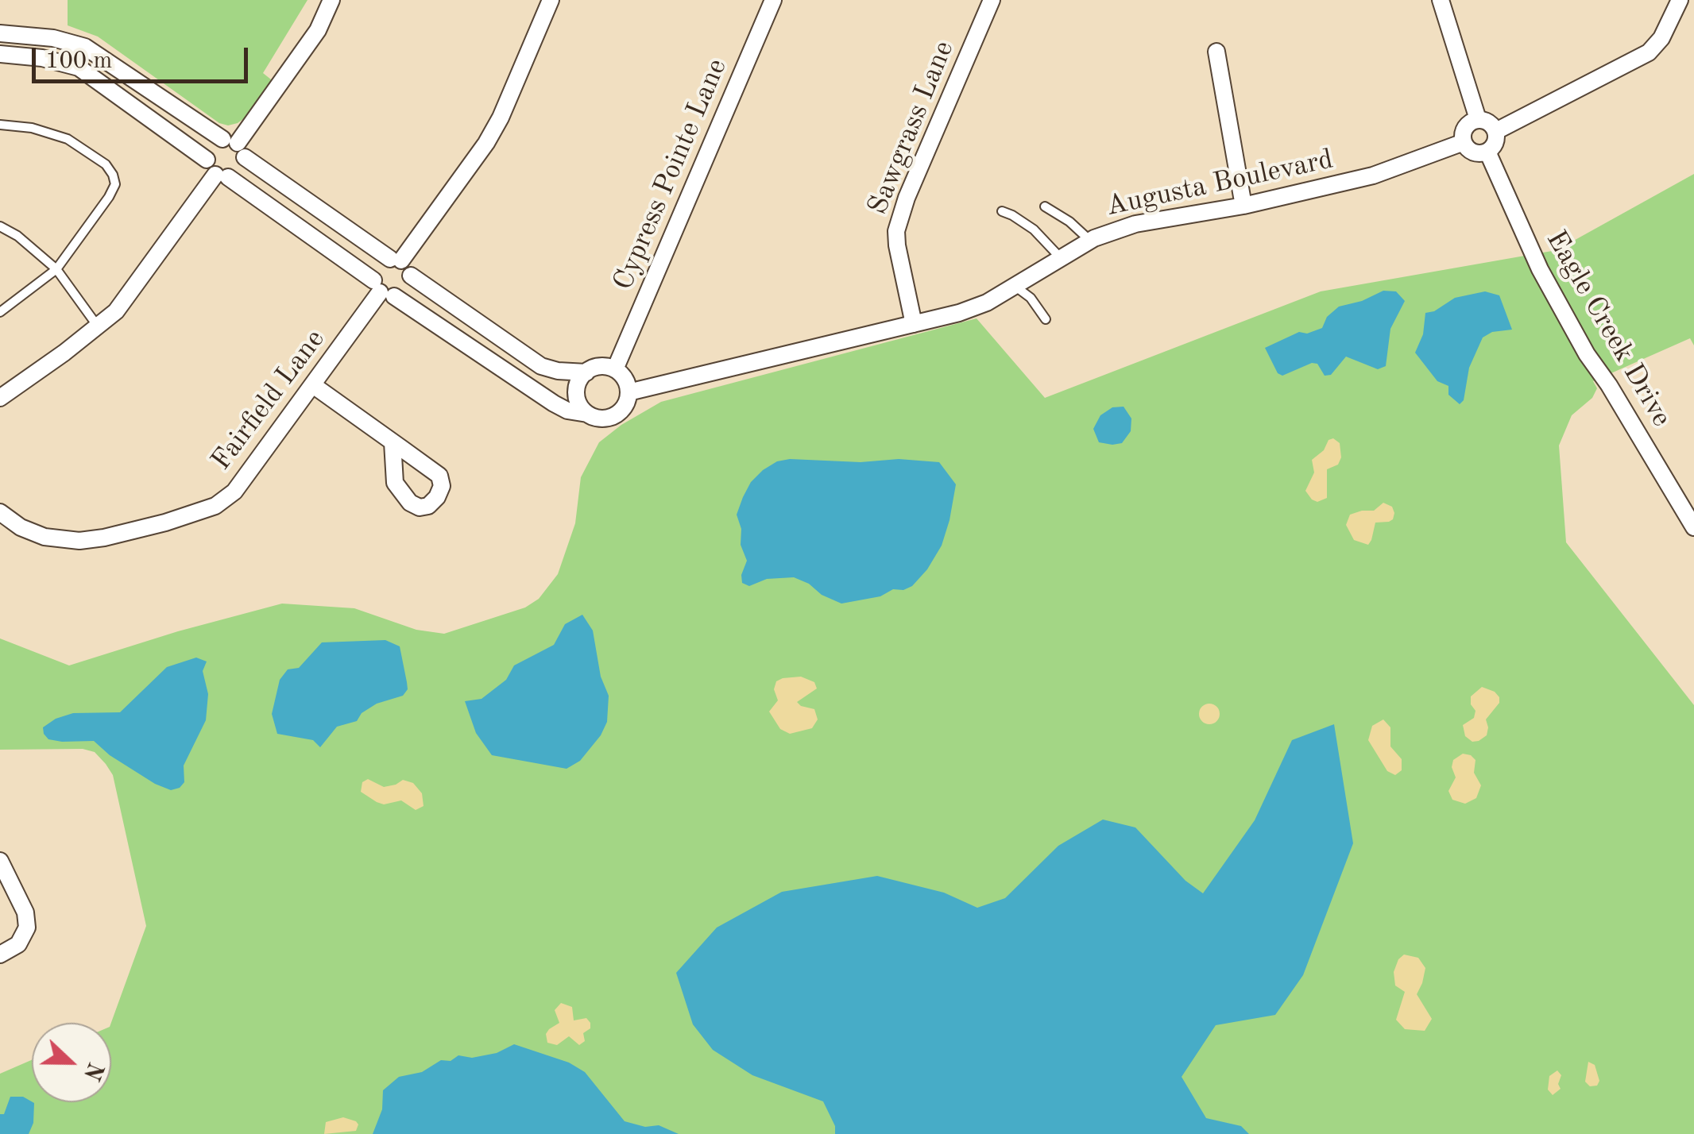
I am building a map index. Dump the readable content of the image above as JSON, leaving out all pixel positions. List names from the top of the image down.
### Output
{
  "streets": {
    "street": [
      "Sawgrass Lane",
      "Cypress Pointe Lane",
      "Augusta Boulevard",
      "Eagle Creek Drive",
      "Fairfield Lane"
    ]
  },
  "crossings": [
    ["Sawgrass Lane", "Augusta Boulevard"],
    ["Cypress Pointe Lane", "Augusta Boulevard"],
    ["Augusta Boulevard", "Eagle Creek Drive"]
  ],
  "scale_bar": "100 m",
  "north": "right"
}
